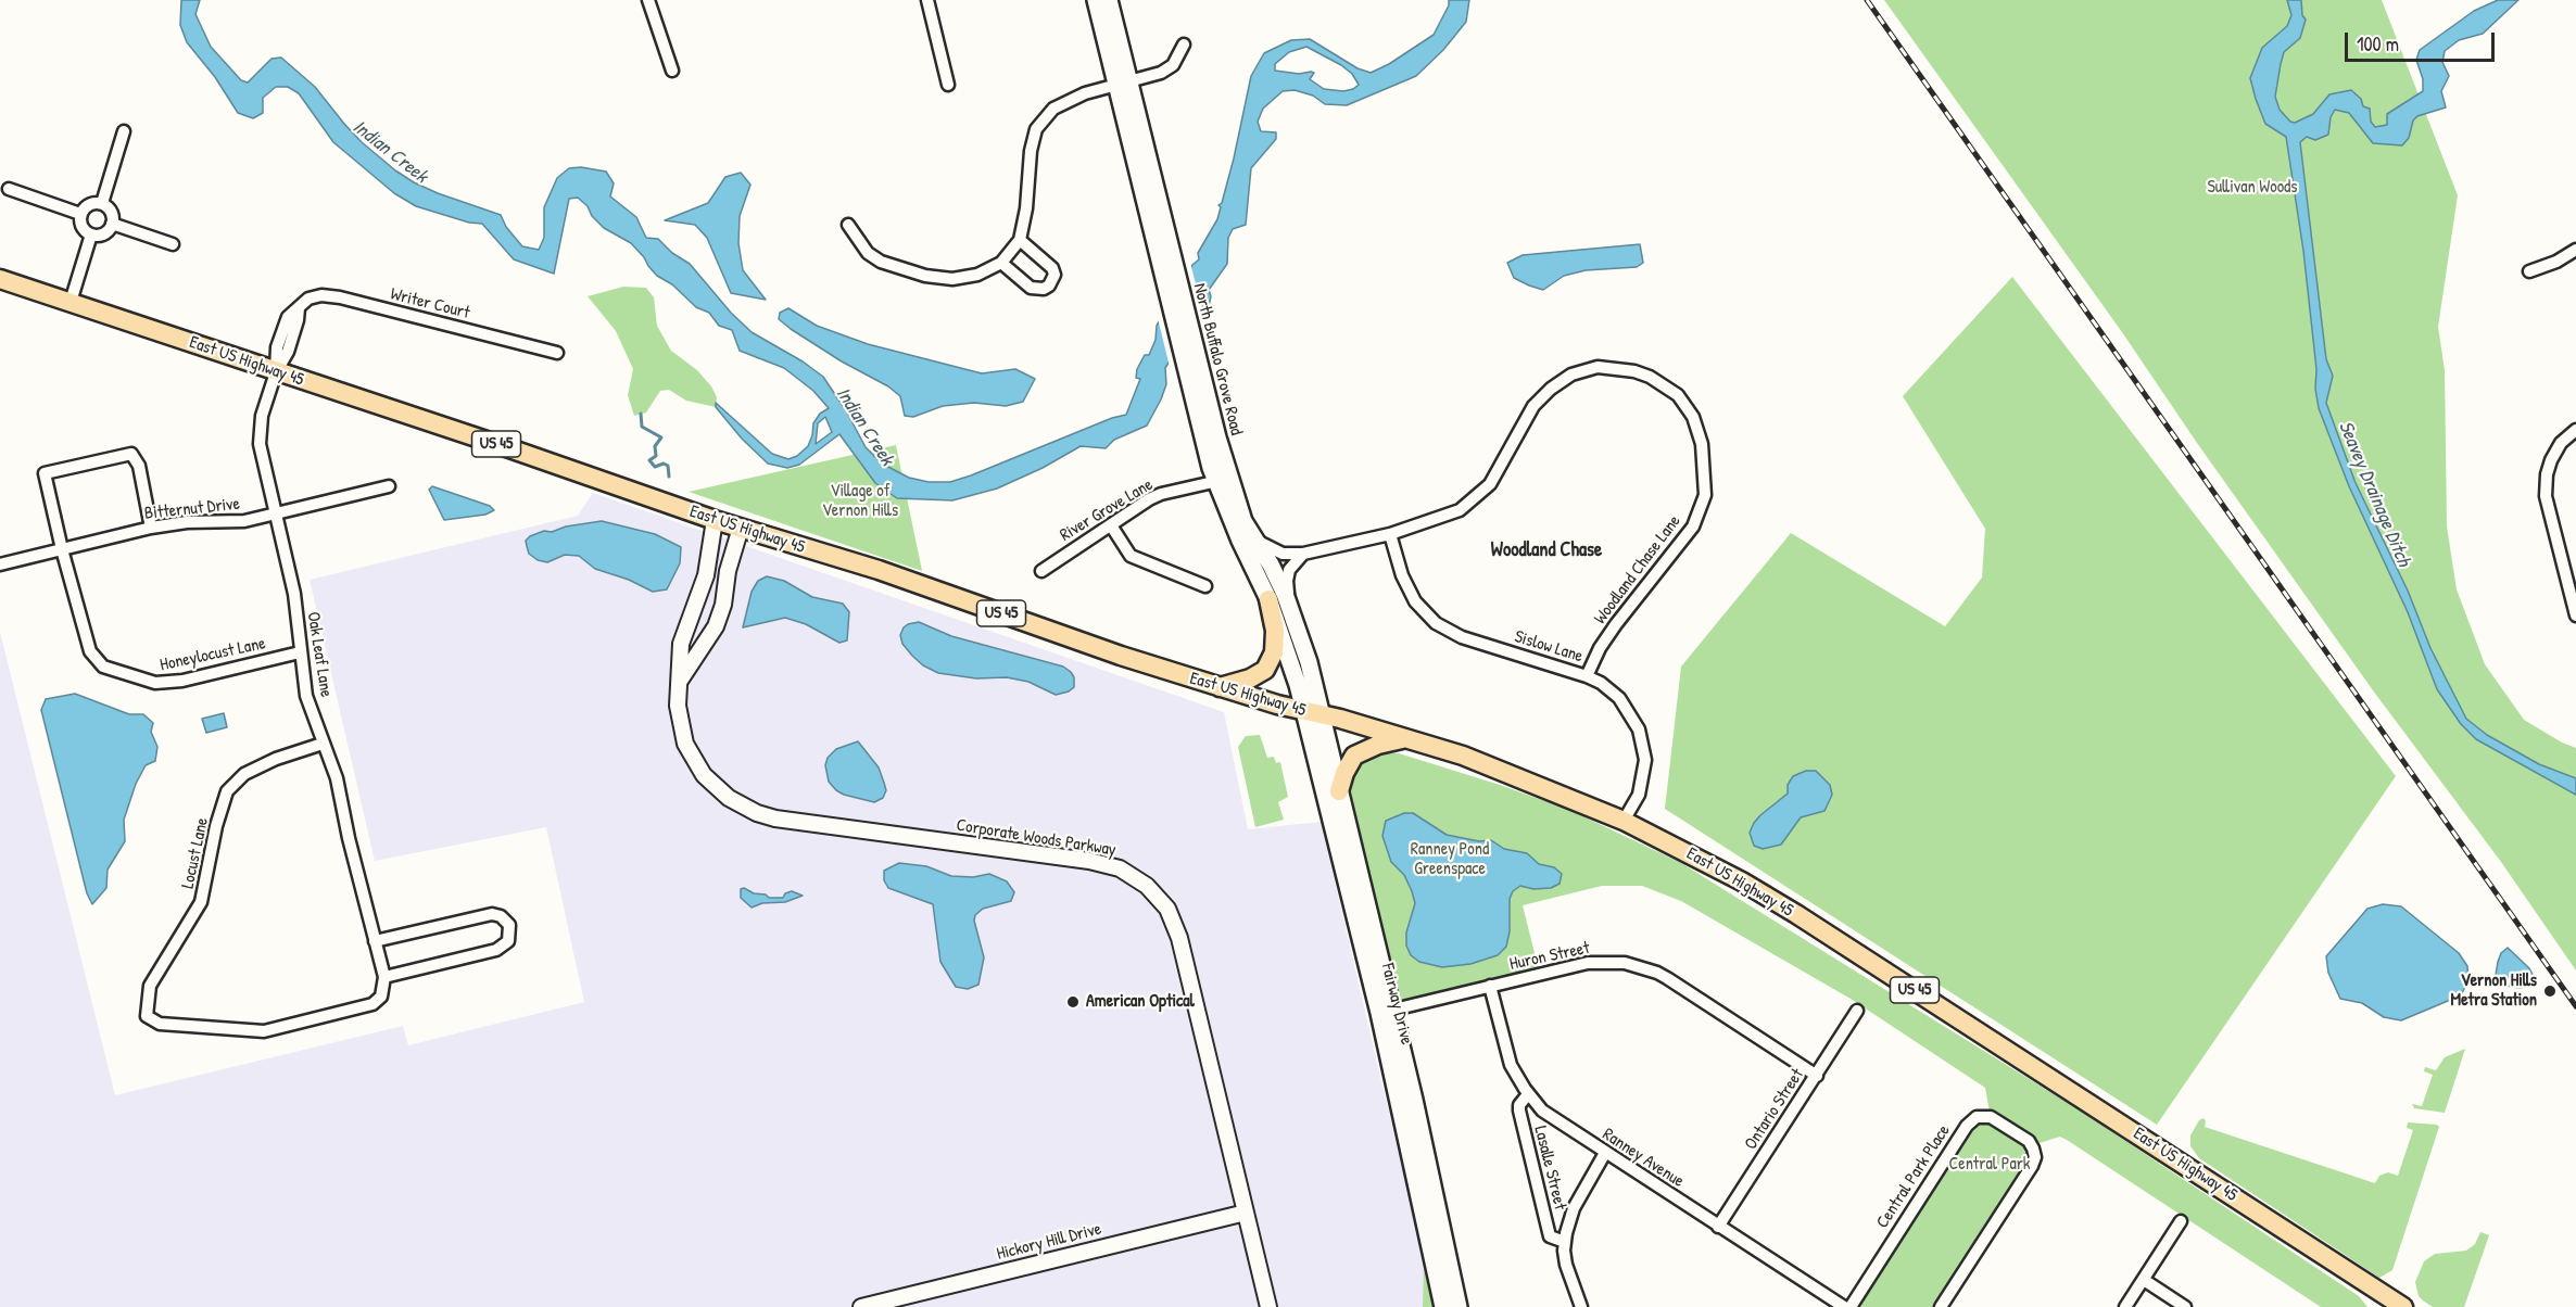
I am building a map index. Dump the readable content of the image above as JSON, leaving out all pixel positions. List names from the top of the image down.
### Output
{
  "streets": {
    "main road": [
      "North Buffalo Grove Road",
      "East US Highway 45",
      "US 45",
      "Fairway Drive"
    ],
    "street": [
      "Writer Court",
      "Bitternut Drive",
      "River Grove Lane",
      "Woodland Chase Lane",
      "Sislow Lane",
      "Honeylocust Lane",
      "Oak Leaf Lane",
      "Corporate Woods Parkway",
      "Locust Lane",
      "Huron Street",
      "Ontario Street",
      "Ranney Avenue",
      "Lasalle Street",
      "Central Park Place",
      "Hickory Hill Drive"
    ]
  },
  "crossings": [
    ["Writer Court", "East US Highway 45"],
    ["Writer Court", "Oak Leaf Lane"],
    ["North Buffalo Grove Road", "East US Highway 45"],
    ["North Buffalo Grove Road", "River Grove Lane"],
    ["North Buffalo Grove Road", "Woodland Chase Lane"],
    ["North Buffalo Grove Road", "Fairway Drive"],
    ["East US Highway 45", "Sislow Lane"],
    ["East US Highway 45", "Oak Leaf Lane"],
    ["East US Highway 45", "Corporate Woods Parkway"],
    ["East US Highway 45", "Fairway Drive"],
    ["Bitternut Drive", "Honeylocust Lane"],
    ["Bitternut Drive", "Oak Leaf Lane"],
    ["Woodland Chase Lane", "Sislow Lane"],
    ["Honeylocust Lane", "Oak Leaf Lane"],
    ["Oak Leaf Lane", "Locust Lane"],
    ["Corporate Woods Parkway", "Hickory Hill Drive"],
    ["Huron Street", "Fairway Drive"],
    ["Huron Street", "Ontario Street"],
    ["Huron Street", "Ranney Avenue"],
    ["Ontario Street", "Ranney Avenue"],
    ["Ranney Avenue", "Lasalle Street"]
  ],
  "districts": ["Woodland Chase"],
  "water": ["Indian Creek", "Seavey Drainage Ditch"],
  "parks": [
    "Sullivan Woods",
    "Village of Vernon Hills",
    "Ranney Pond Greenspace",
    "Central Park"
  ],
  "places": ["Vernon Hills Metra Station", "American Optical"],
  "scale_bar": "100 m"
}
